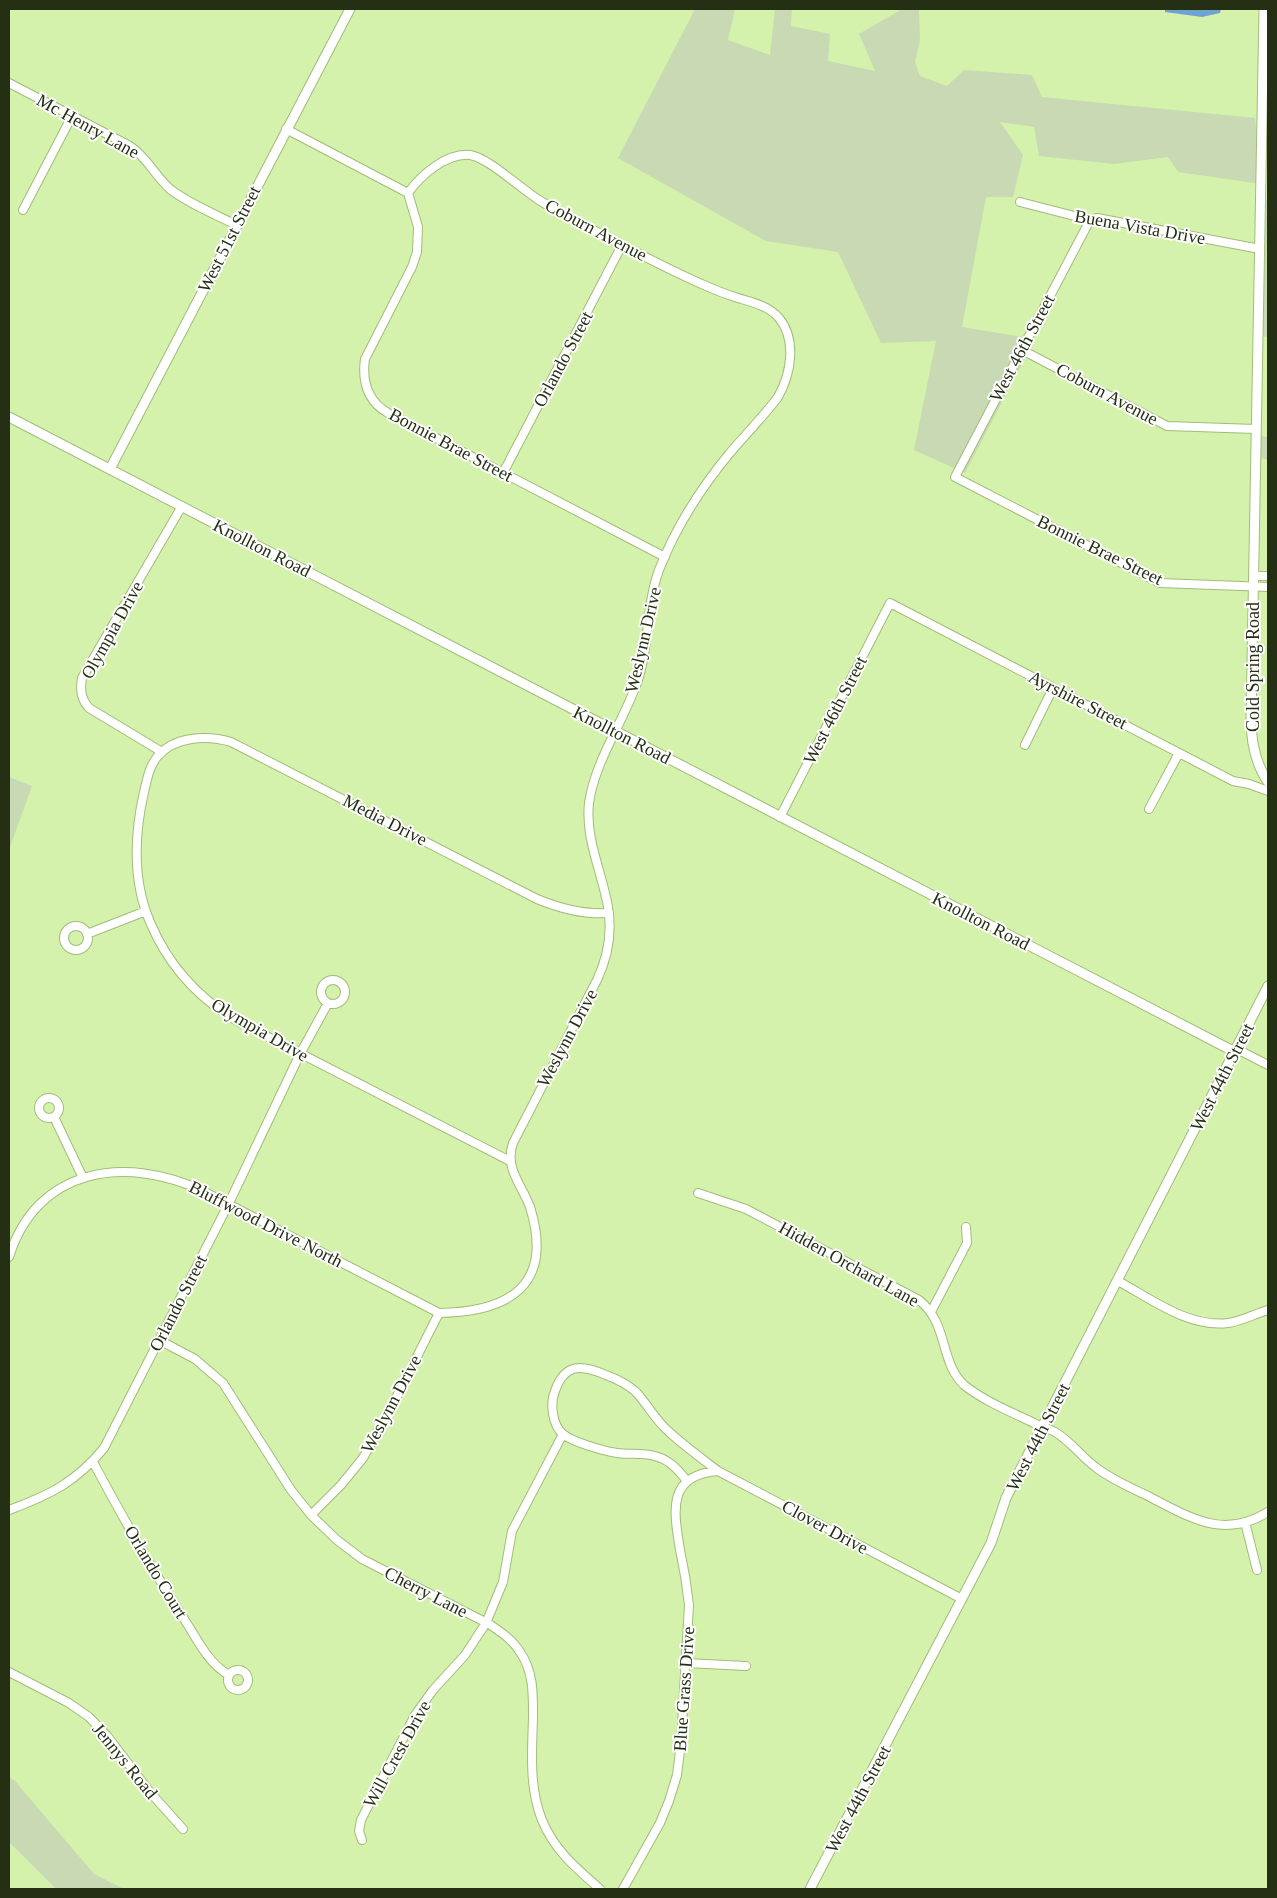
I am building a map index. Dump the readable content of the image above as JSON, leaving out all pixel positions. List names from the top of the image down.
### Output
{
  "streets": {
    "street": [
      "Mc Henry Lane",
      "Buena Vista Drive",
      "Coburn Avenue",
      "West 51st Street",
      "West 46th Street",
      "Orlando Street",
      "Bonnie Brae Street",
      "Knollton Road",
      "Olympia Drive",
      "Weslynn Drive",
      "Cold Spring Road",
      "Ayrshire Street",
      "Media Drive",
      "West 44th Street",
      "Bluffwood Drive North",
      "Hidden Orchard Lane",
      "Clover Drive",
      "Orlando Court",
      "Cherry Lane",
      "Blue Grass Drive",
      "Will Crest Drive",
      "Jennys Road"
    ]
  },
  "crossings": [
    ["Mc Henry Lane", "West 51st Street"],
    ["Buena Vista Drive", "West 46th Street"],
    ["Buena Vista Drive", "Cold Spring Road"],
    ["Coburn Avenue", "West 46th Street"],
    ["Coburn Avenue", "Orlando Street"],
    ["Coburn Avenue", "Bonnie Brae Street"],
    ["Coburn Avenue", "Weslynn Drive"],
    ["Coburn Avenue", "Cold Spring Road"],
    ["West 51st Street", "Knollton Road"],
    ["West 46th Street", "Bonnie Brae Street"],
    ["West 46th Street", "Knollton Road"],
    ["West 46th Street", "Ayrshire Street"],
    ["Orlando Street", "Bonnie Brae Street"],
    ["Orlando Street", "Olympia Drive"],
    ["Orlando Street", "Bluffwood Drive North"],
    ["Orlando Street", "Orlando Court"],
    ["Orlando Street", "Cherry Lane"],
    ["Bonnie Brae Street", "Weslynn Drive"],
    ["Bonnie Brae Street", "Cold Spring Road"],
    ["Knollton Road", "Olympia Drive"],
    ["Knollton Road", "Weslynn Drive"],
    ["Knollton Road", "West 44th Street"],
    ["Olympia Drive", "Weslynn Drive"],
    ["Olympia Drive", "Media Drive"],
    ["Weslynn Drive", "Media Drive"],
    ["Weslynn Drive", "Bluffwood Drive North"],
    ["Weslynn Drive", "Cherry Lane"],
    ["West 44th Street", "Hidden Orchard Lane"],
    ["West 44th Street", "Clover Drive"],
    ["Clover Drive", "Will Crest Drive"],
    ["Cherry Lane", "Will Crest Drive"]
  ]
}
